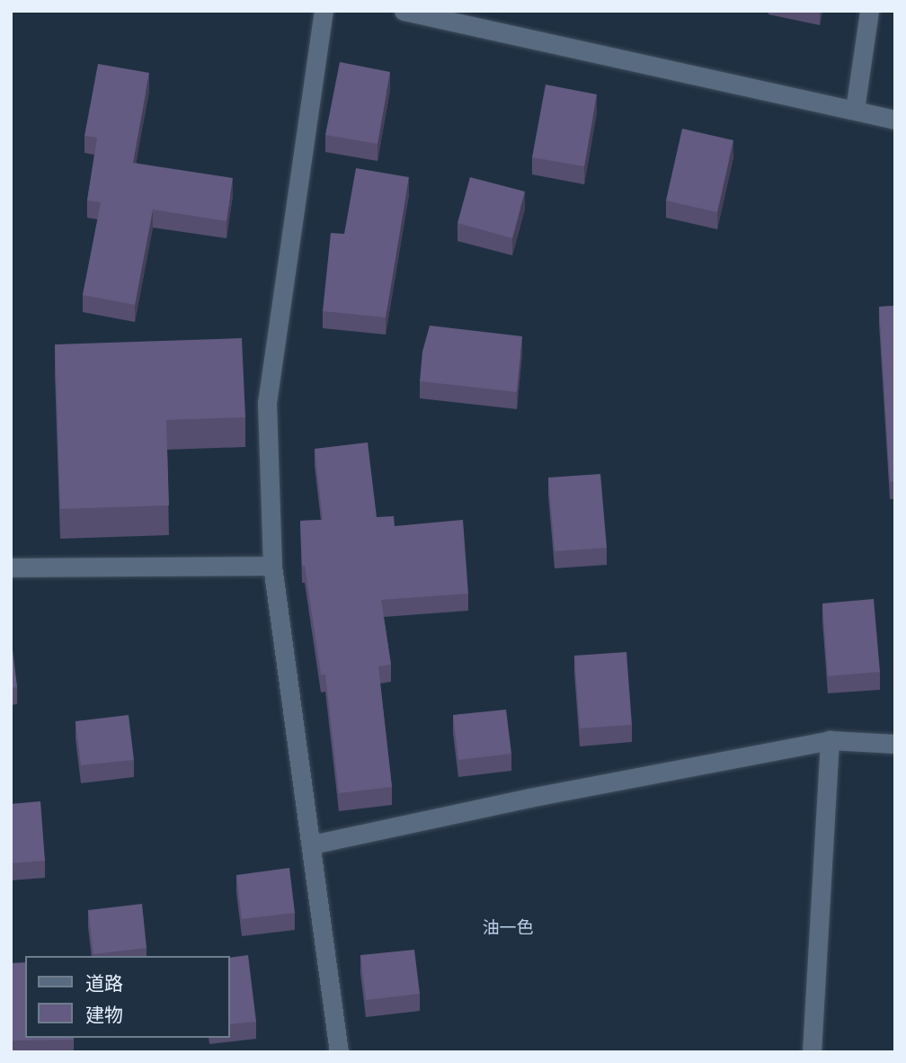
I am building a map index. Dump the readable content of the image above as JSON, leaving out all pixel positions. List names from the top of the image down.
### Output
{
  "districts": ["油一色"],
  "legend": ["道路", "建物"]
}
